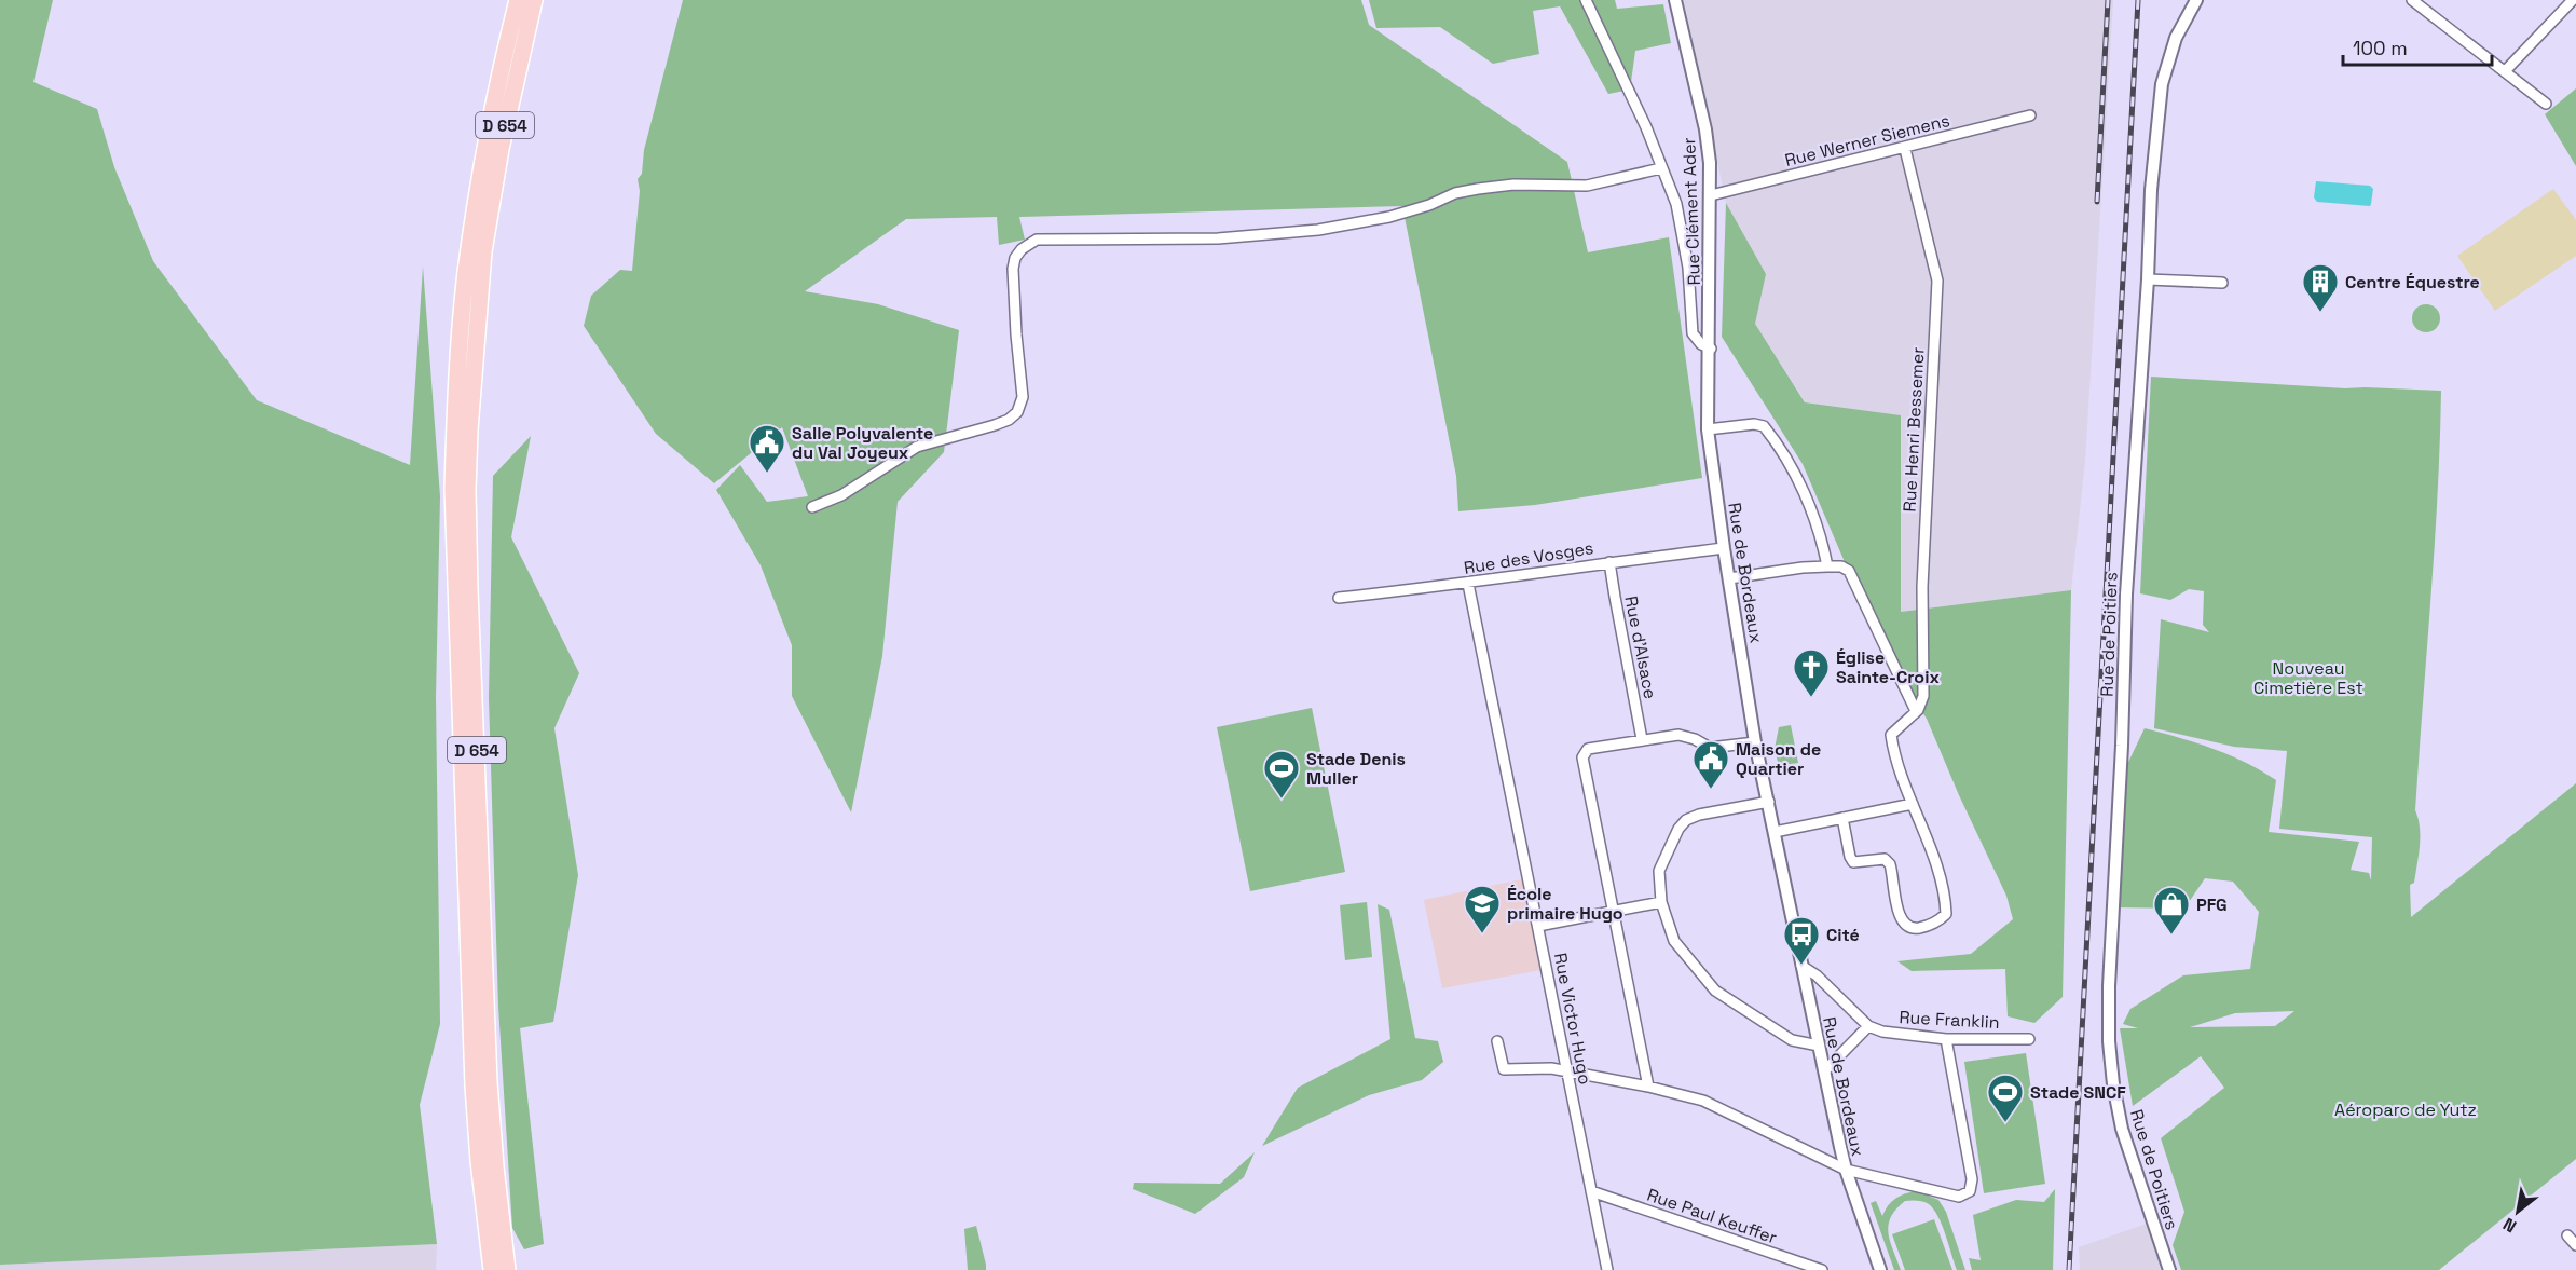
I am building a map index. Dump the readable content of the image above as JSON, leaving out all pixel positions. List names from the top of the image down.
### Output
{
  "streets": {
    "highway": ["D 654"],
    "street": [
      "Rue Werner Siemens",
      "Rue Clément Ader",
      "Rue Henri Bessemer",
      "Rue des Vosges",
      "Rue de Bordeaux",
      "Rue de Poitiers",
      "Rue d'Alsace",
      "Rue Victor Hugo",
      "Rue Franklin",
      "Rue Paul Keuffer"
    ]
  },
  "crossings": [
    ["Rue Werner Siemens", "Rue Clément Ader"],
    ["Rue Werner Siemens", "Rue Henri Bessemer"],
    ["Rue Clément Ader", "Rue de Bordeaux"],
    ["Rue des Vosges", "Rue de Bordeaux"],
    ["Rue des Vosges", "Rue d'Alsace"],
    ["Rue des Vosges", "Rue Victor Hugo"],
    ["Rue Victor Hugo", "Rue Paul Keuffer"]
  ],
  "parks": ["Nouveau Cimetière Est", "Aéroparc de Yutz"],
  "places": {
    "building": ["Centre Équestre"],
    "public building": ["Salle Polyvalente du Val Joyeux", "Maison de Quartier"],
    "church": ["Église Sainte-Croix"],
    "sports": ["Stade Denis Muller", "Stade SNCF"],
    "school or university": ["École primaire Hugo"],
    "shop": ["PFG"],
    "bus stop": ["Cité"]
  },
  "scale_bar": "100 m",
  "north": "bottom left"
}
